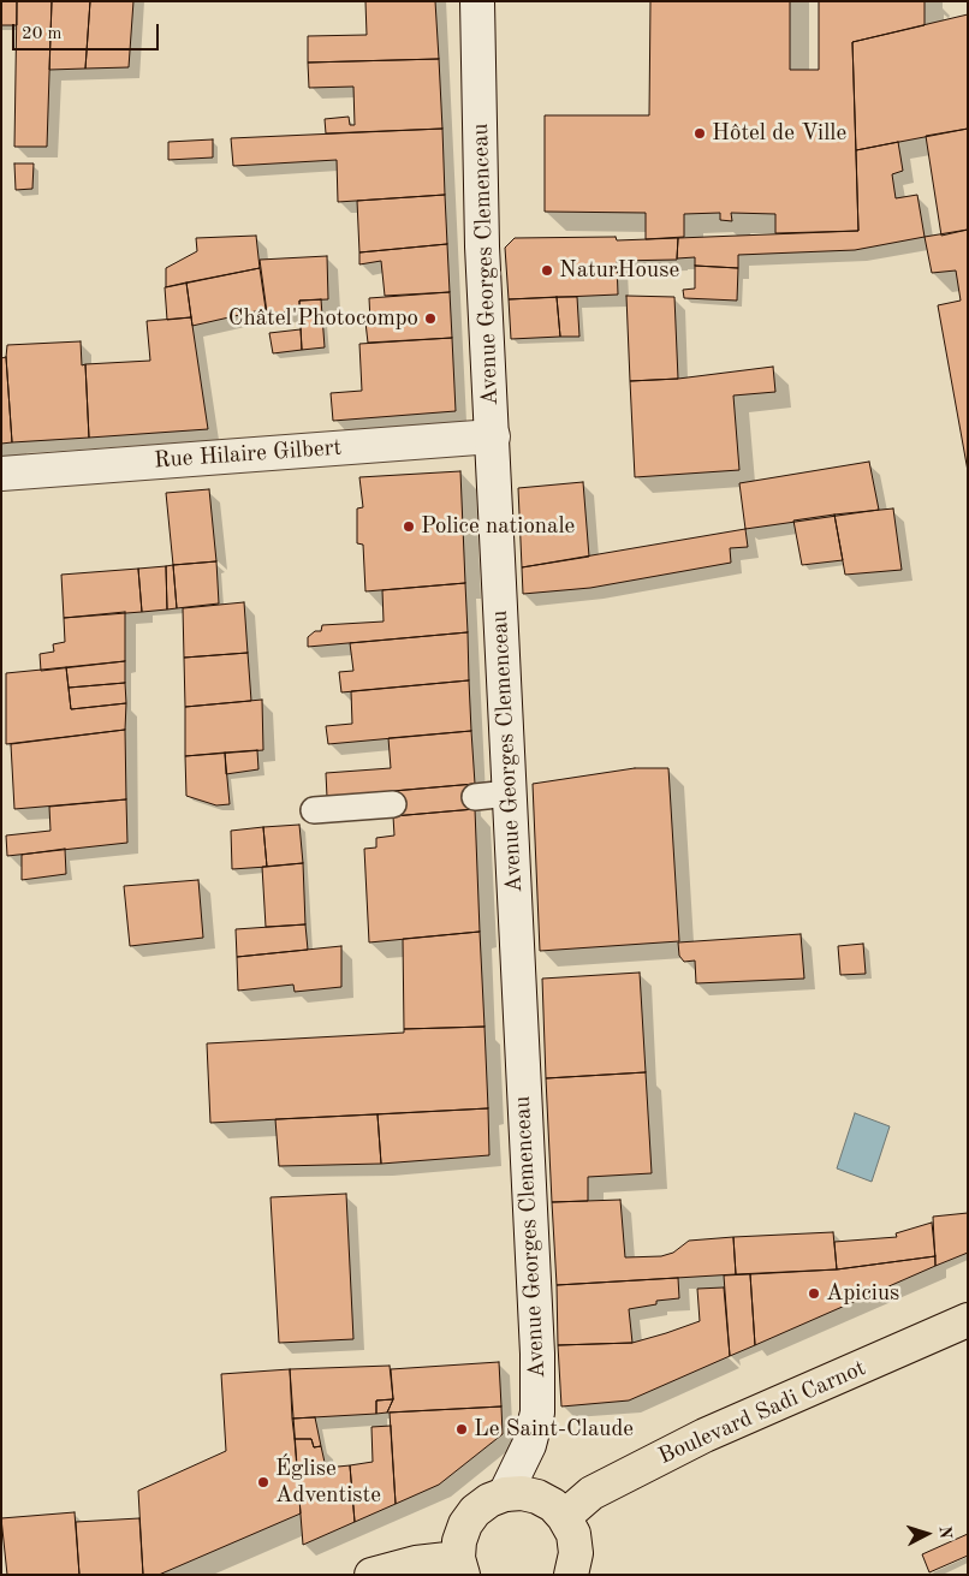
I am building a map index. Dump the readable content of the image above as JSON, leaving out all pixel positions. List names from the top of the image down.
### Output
{
  "streets": {
    "main road": ["Avenue Georges Clemenceau", "Rue Hilaire Gilbert", "Boulevard Sadi Carnot"]
  },
  "crossings": [
    ["Avenue Georges Clemenceau", "Rue Hilaire Gilbert"]
  ],
  "places": [
    "Hôtel de Ville",
    "NaturHouse",
    "Châtel'Photocompo",
    "Police nationale",
    "Apicius",
    "Le Saint-Claude",
    "Église Adventiste"
  ],
  "scale_bar": "20 m",
  "north": "right"
}
